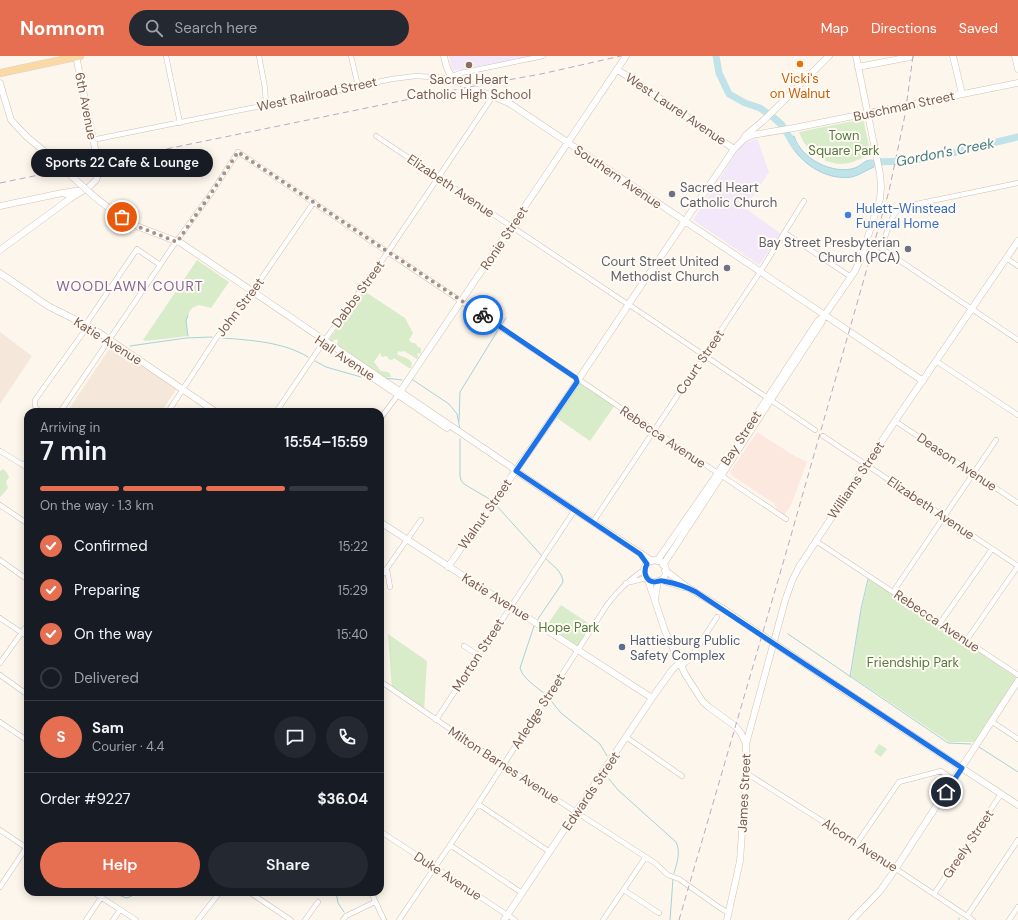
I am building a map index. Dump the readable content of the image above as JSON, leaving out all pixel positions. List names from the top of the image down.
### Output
{
  "streets": {
    "street": [
      "West Railroad Street",
      "6th Avenue",
      "Buschman Street",
      "West Laurel Avenue",
      "Southern Avenue",
      "Elizabeth Avenue",
      "Ronie Street",
      "Dabbs Street",
      "John Street",
      "Katie Avenue",
      "Hall Avenue",
      "Court Street",
      "Rebecca Avenue",
      "Bay Street",
      "Deason Avenue",
      "Williams Street",
      "Walnut Street",
      "Morton Street",
      "Arledge Street",
      "Milton Barnes Avenue",
      "Edwards Street",
      "James Street",
      "Greely Street",
      "Alcorn Avenue",
      "Duke Avenue"
    ]
  },
  "crossings": [
    ["West Railroad Street", "6th Avenue"],
    ["West Railroad Street", "Southern Avenue"],
    ["Buschman Street", "Bay Street"],
    ["Buschman Street", "Walnut Street"],
    ["West Laurel Avenue", "Ronie Street"],
    ["West Laurel Avenue", "Walnut Street"],
    ["Southern Avenue", "Ronie Street"],
    ["Southern Avenue", "Dabbs Street"],
    ["Southern Avenue", "Court Street"],
    ["Southern Avenue", "Bay Street"],
    ["Southern Avenue", "Williams Street"],
    ["Southern Avenue", "Walnut Street"],
    ["Elizabeth Avenue", "Ronie Street"],
    ["Elizabeth Avenue", "Dabbs Street"],
    ["Elizabeth Avenue", "Court Street"],
    ["Elizabeth Avenue", "Bay Street"],
    ["Elizabeth Avenue", "Williams Street"],
    ["Elizabeth Avenue", "Walnut Street"],
    ["Ronie Street", "Hall Avenue"],
    ["Ronie Street", "Rebecca Avenue"],
    ["Dabbs Street", "Hall Avenue"],
    ["Dabbs Street", "Rebecca Avenue"],
    ["John Street", "Katie Avenue"],
    ["John Street", "Hall Avenue"],
    ["John Street", "Rebecca Avenue"],
    ["Katie Avenue", "Walnut Street"],
    ["Katie Avenue", "Morton Street"],
    ["Katie Avenue", "Arledge Street"],
    ["Katie Avenue", "Edwards Street"],
    ["Hall Avenue", "Court Street"],
    ["Hall Avenue", "Rebecca Avenue"],
    ["Hall Avenue", "Bay Street"],
    ["Hall Avenue", "Walnut Street"],
    ["Hall Avenue", "Morton Street"],
    ["Hall Avenue", "Arledge Street"],
    ["Hall Avenue", "James Street"],
    ["Court Street", "Rebecca Avenue"],
    ["Rebecca Avenue", "Bay Street"],
    ["Rebecca Avenue", "Williams Street"],
    ["Rebecca Avenue", "Walnut Street"],
    ["Bay Street", "Arledge Street"],
    ["Bay Street", "James Street"],
    ["Deason Avenue", "Williams Street"],
    ["Williams Street", "James Street"],
    ["Morton Street", "Milton Barnes Avenue"],
    ["Arledge Street", "Milton Barnes Avenue"],
    ["Arledge Street", "James Street"],
    ["Arledge Street", "Duke Avenue"],
    ["Milton Barnes Avenue", "Edwards Street"],
    ["Milton Barnes Avenue", "James Street"],
    ["Edwards Street", "James Street"],
    ["Edwards Street", "Duke Avenue"],
    ["James Street", "Alcorn Avenue"],
    ["Greely Street", "Alcorn Avenue"]
  ],
  "districts": ["WOODLAWN COURT"],
  "water": ["Gordon's Creek"],
  "parks": ["Town Square Park", "Hope Park", "Friendship Park"],
  "places": [
    "Vicki's on Walnut",
    "Sacred Heart Catholic High School",
    "Sacred Heart Catholic Church",
    "Hulett-Winstead Funeral Home",
    "Sports 22 Cafe & Lounge",
    "Bay Street Presbyterian Church (PCA)",
    "Court Street United Methodist Church",
    "Hattiesburg Public Safety Complex"
  ],
  "page": {
    "header": "Nomnom",
    "search": "Search here",
    "nav": ["Map", "Directions", "Saved"],
    "bubble": "Sports 22 Cafe & Lounge",
    "heading": ["7 min", "Arriving in", "15:54–15:59"],
    "panel": [
      "Sam",
      "Courier · 4.4",
      "Order #9227",
      "$36.04"
    ],
    "bar": "On the way · 1.3 km",
    "list": [
      ["Confirmed", "15:22"],
      ["Preparing", "15:29"],
      ["On the way", "15:40"],
      "Delivered"
    ],
    "round": "S",
    "buttons": ["Help", "Share"]
  }
}
